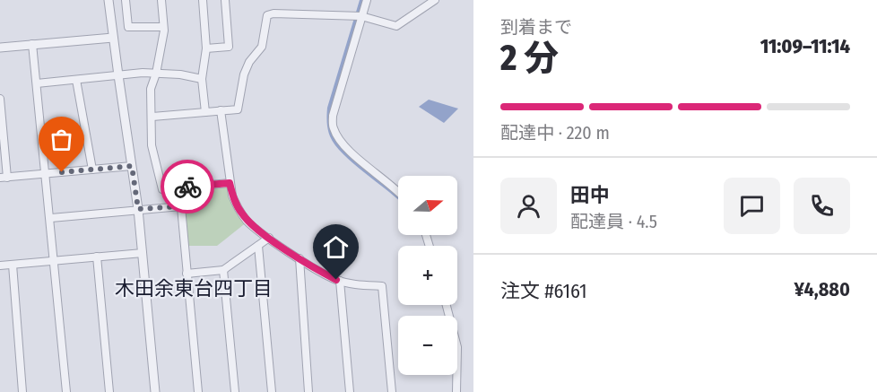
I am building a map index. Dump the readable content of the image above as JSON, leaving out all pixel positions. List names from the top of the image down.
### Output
{
  "districts": ["木田余東台四丁目"],
  "north": "right",
  "page": {
    "heading": ["2 分", "到着まで", "11:09–11:14"],
    "panel": [
      "田中",
      "配達員 · 4.5",
      "注文 #6161",
      "¥4,880"
    ],
    "bar": "配達中 · 220 m",
    "map_buttons": ["+", "−"]
  }
}
